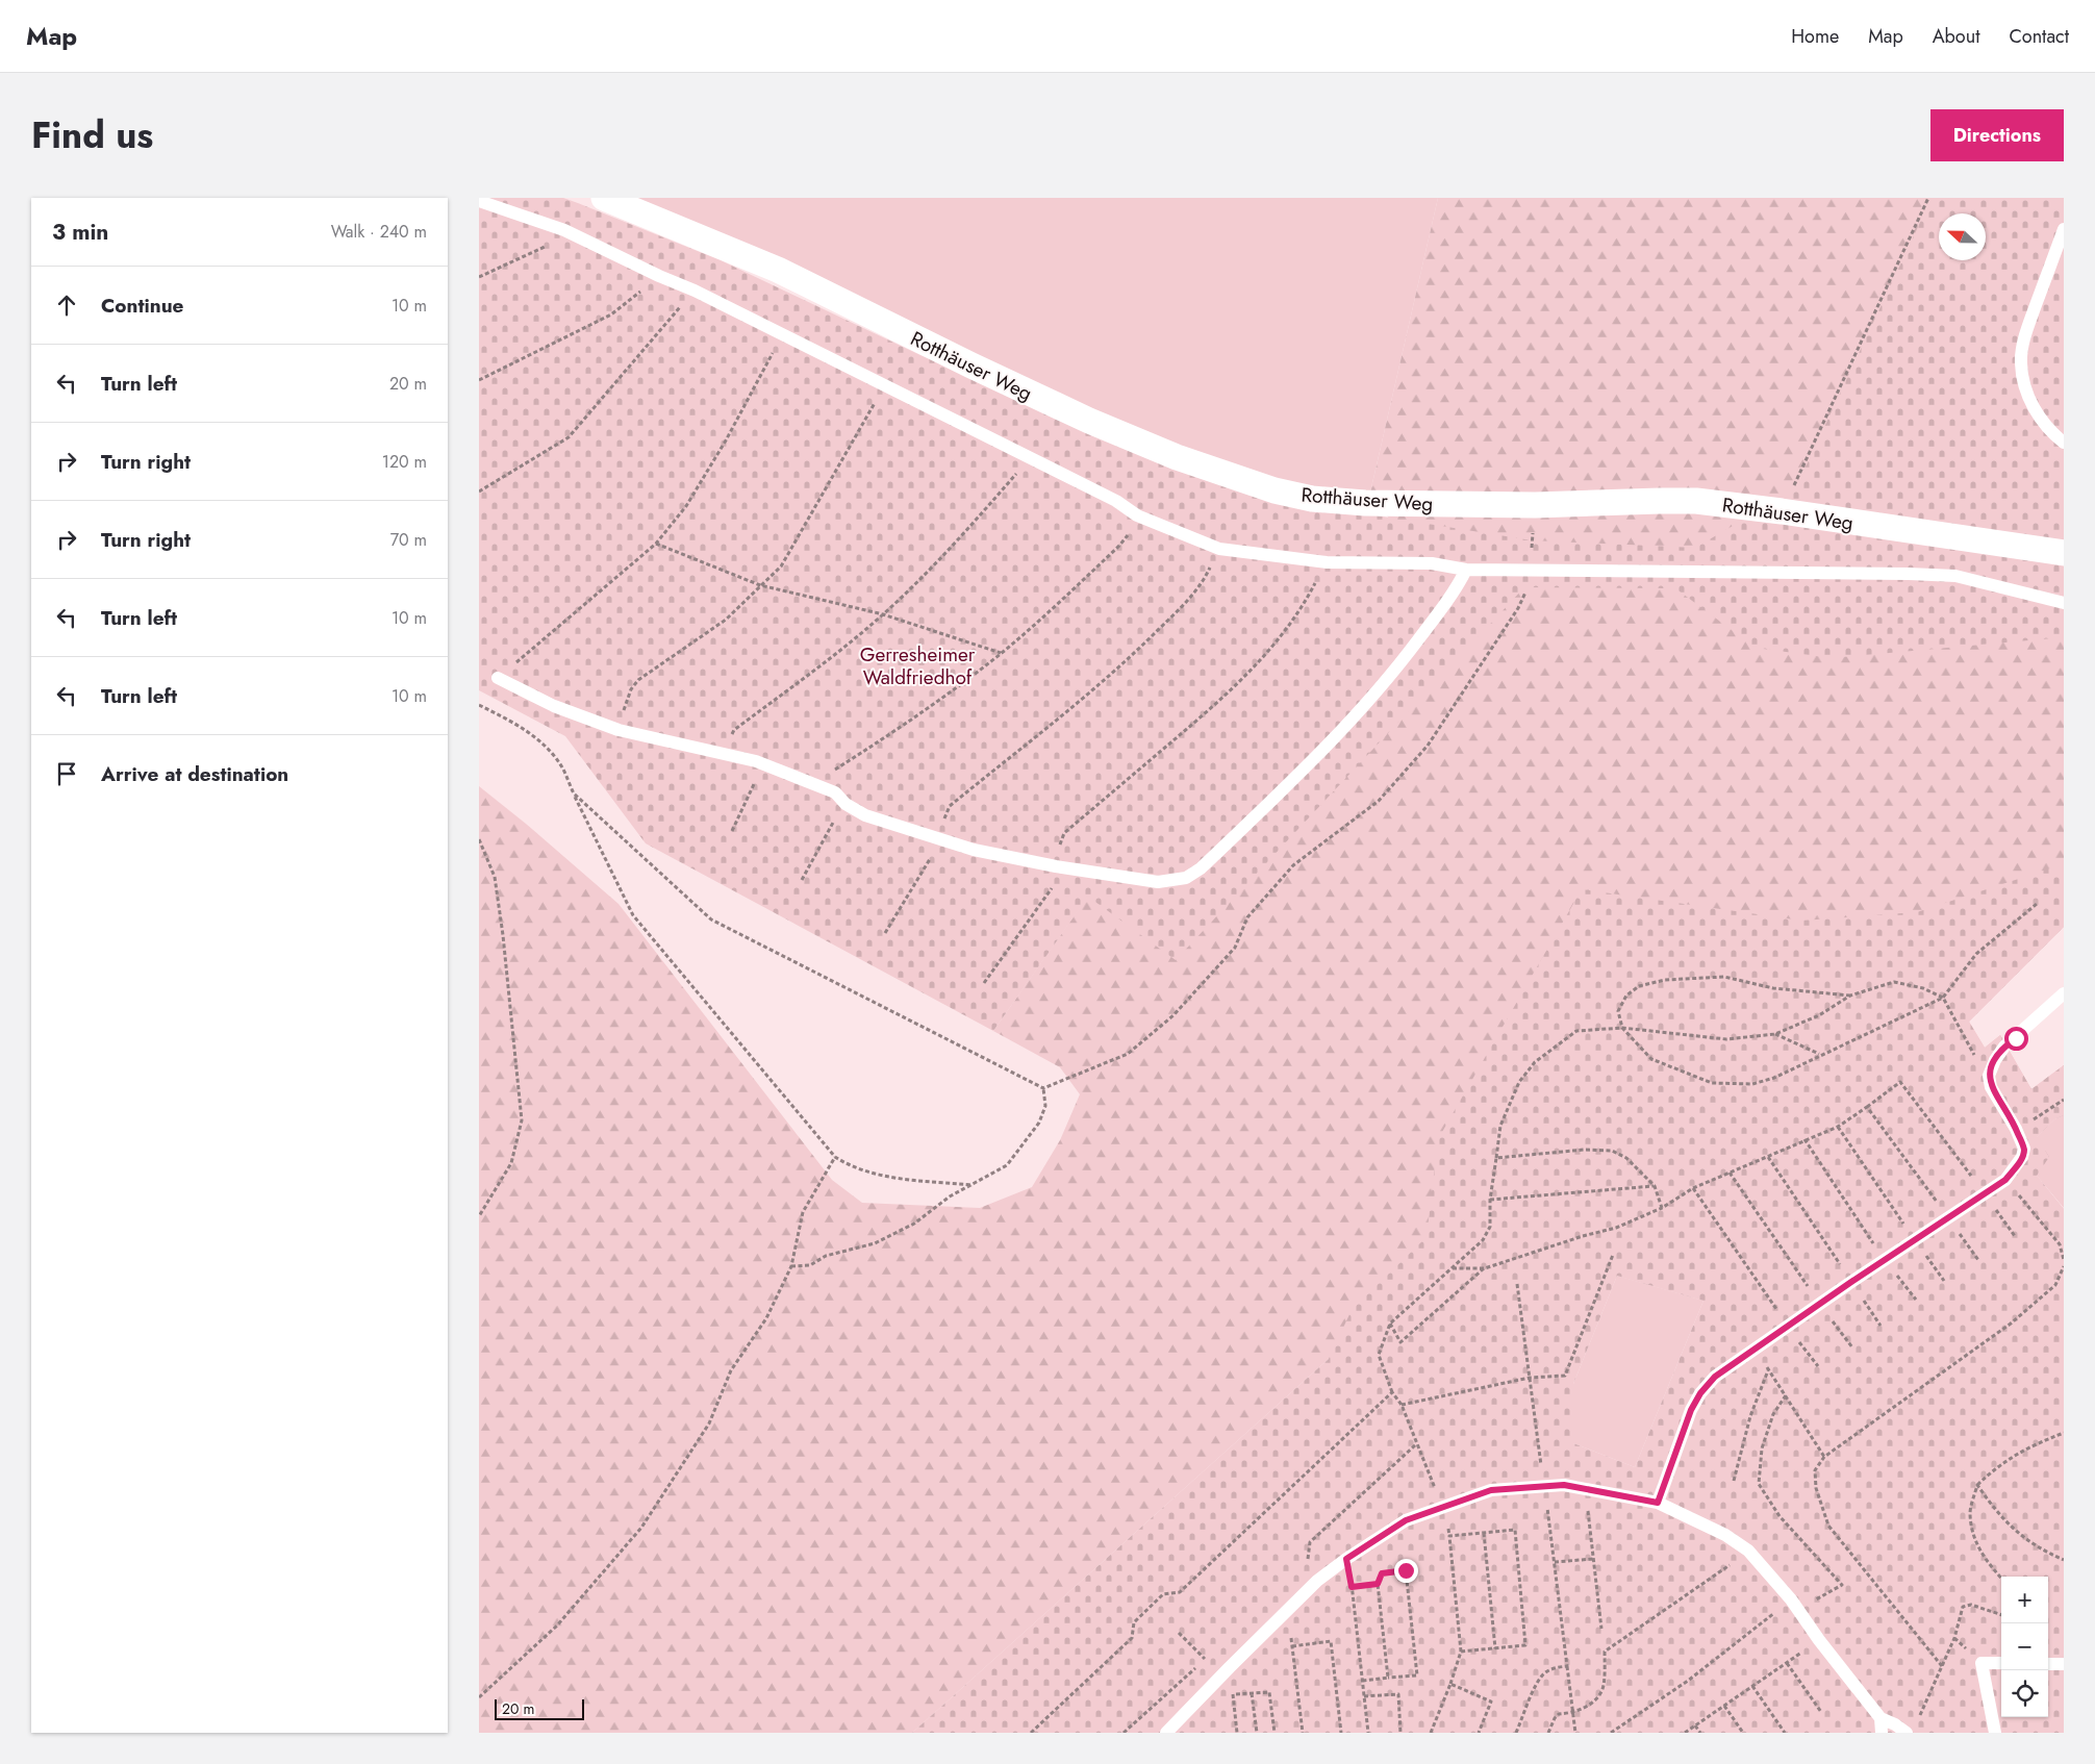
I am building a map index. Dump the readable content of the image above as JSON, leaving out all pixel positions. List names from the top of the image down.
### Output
{
  "streets": {
    "street": ["Rotthäuser Weg"]
  },
  "parks": ["Gerresheimer Waldfriedhof"],
  "scale_bar": "20 m",
  "north": "left",
  "page": {
    "header": "Map",
    "nav": [
      "Home",
      "Map",
      "About",
      "Contact"
    ],
    "title": "Find us",
    "buttons": "Directions",
    "heading": ["3 min", "Walk · 240 m"],
    "list": [
      ["Continue", "10 m"],
      ["Turn left", "20 m"],
      ["Turn right", "120 m"],
      ["Turn right", "70 m"],
      ["Turn left", "10 m"],
      ["Turn left", "10 m"],
      "Arrive at destination"
    ],
    "map_buttons": ["+", "−"],
    "scale": "20 m"
  }
}
